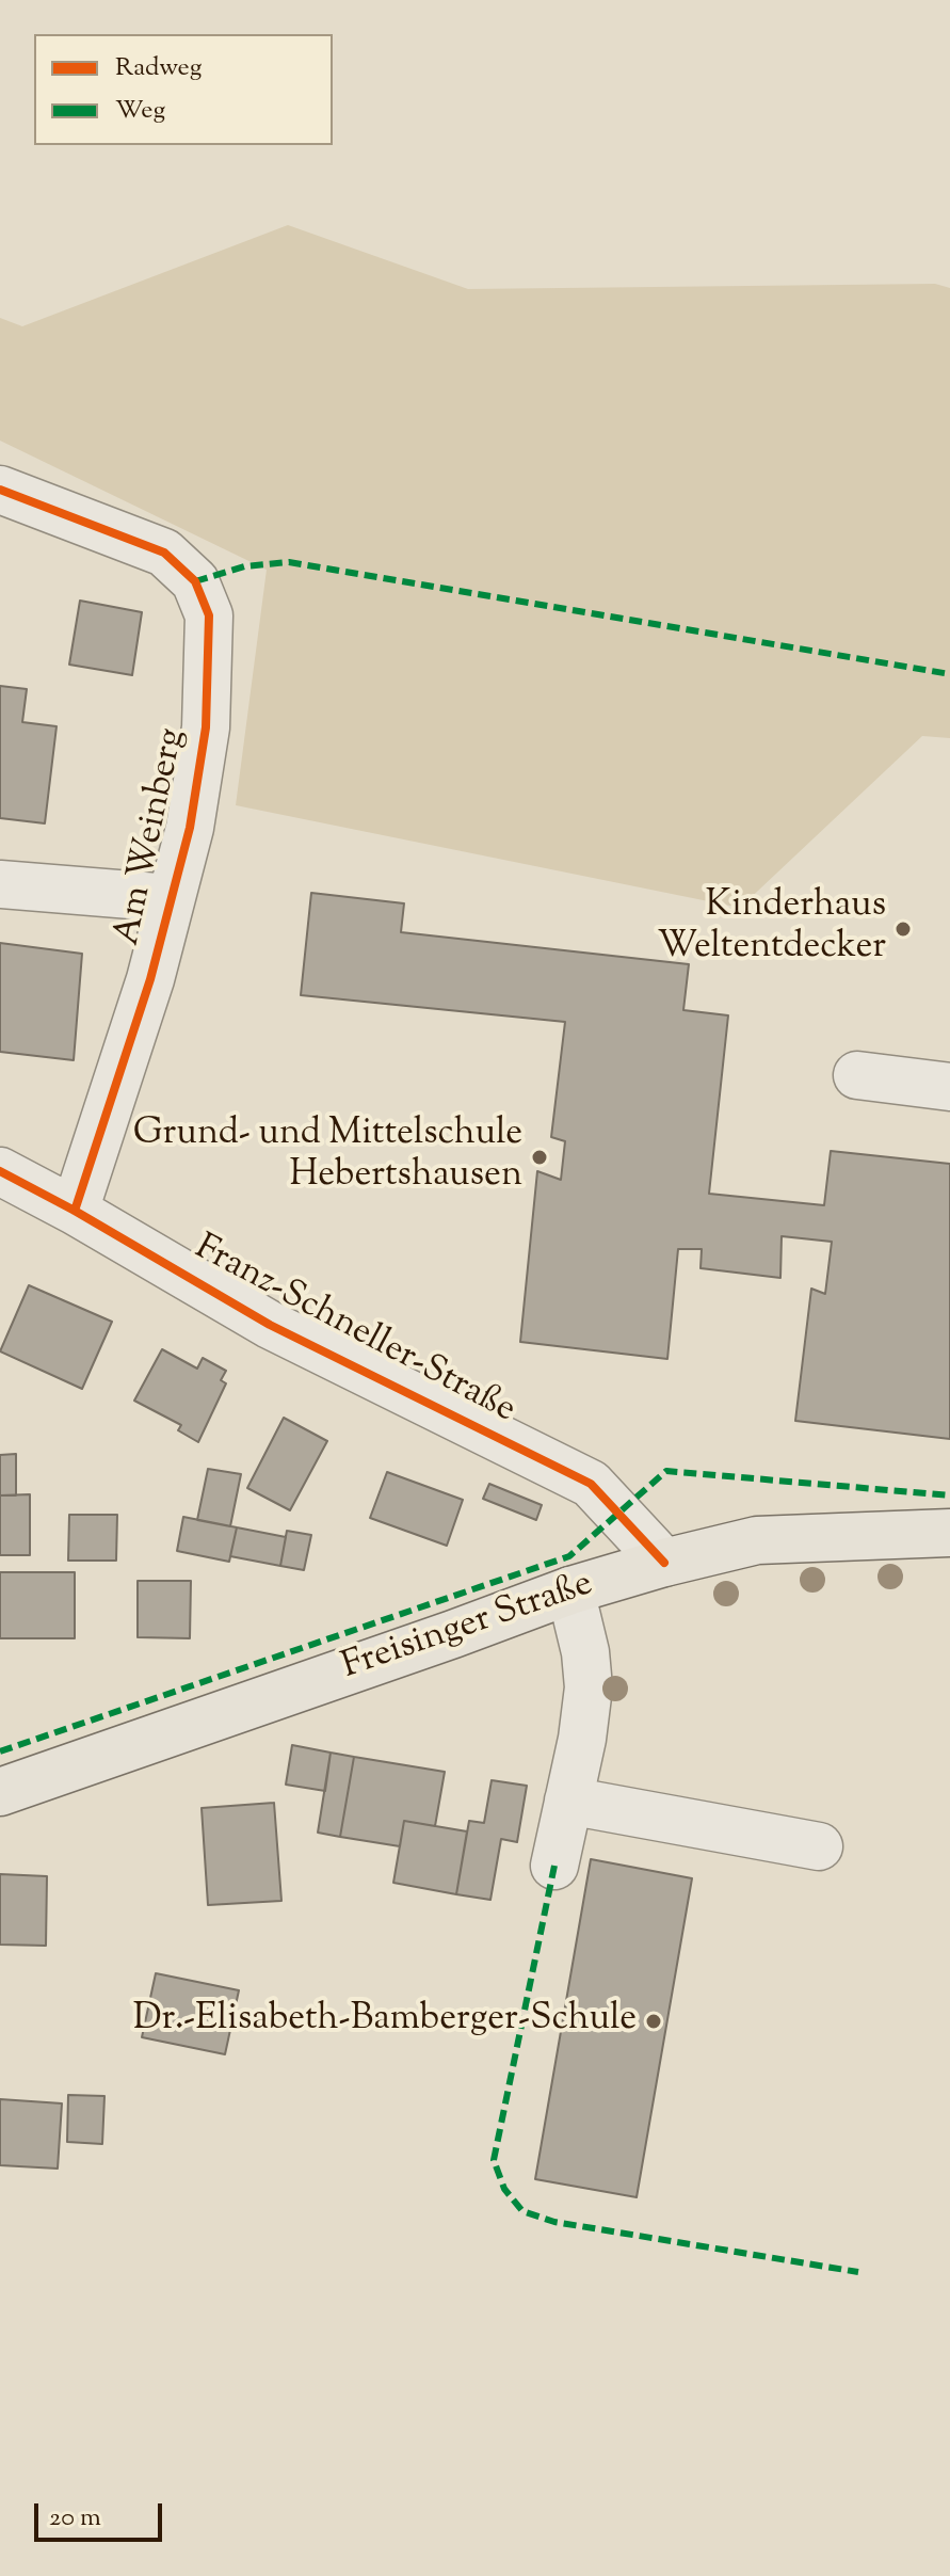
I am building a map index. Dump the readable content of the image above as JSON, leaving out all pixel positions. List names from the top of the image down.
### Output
{
  "streets": {
    "main road": ["Freisinger Straße"],
    "street": ["Am Weinberg", "Franz-Schneller-Straße"]
  },
  "crossings": [
    ["Am Weinberg", "Franz-Schneller-Straße"],
    ["Franz-Schneller-Straße", "Freisinger Straße"]
  ],
  "places": ["Kinderhaus Weltentdecker", "Grund- und Mittelschule Hebertshausen", "Dr.-Elisabeth-Bamberger-Schule"],
  "legend": ["Radweg", "Weg"],
  "scale_bar": "20 m"
}
